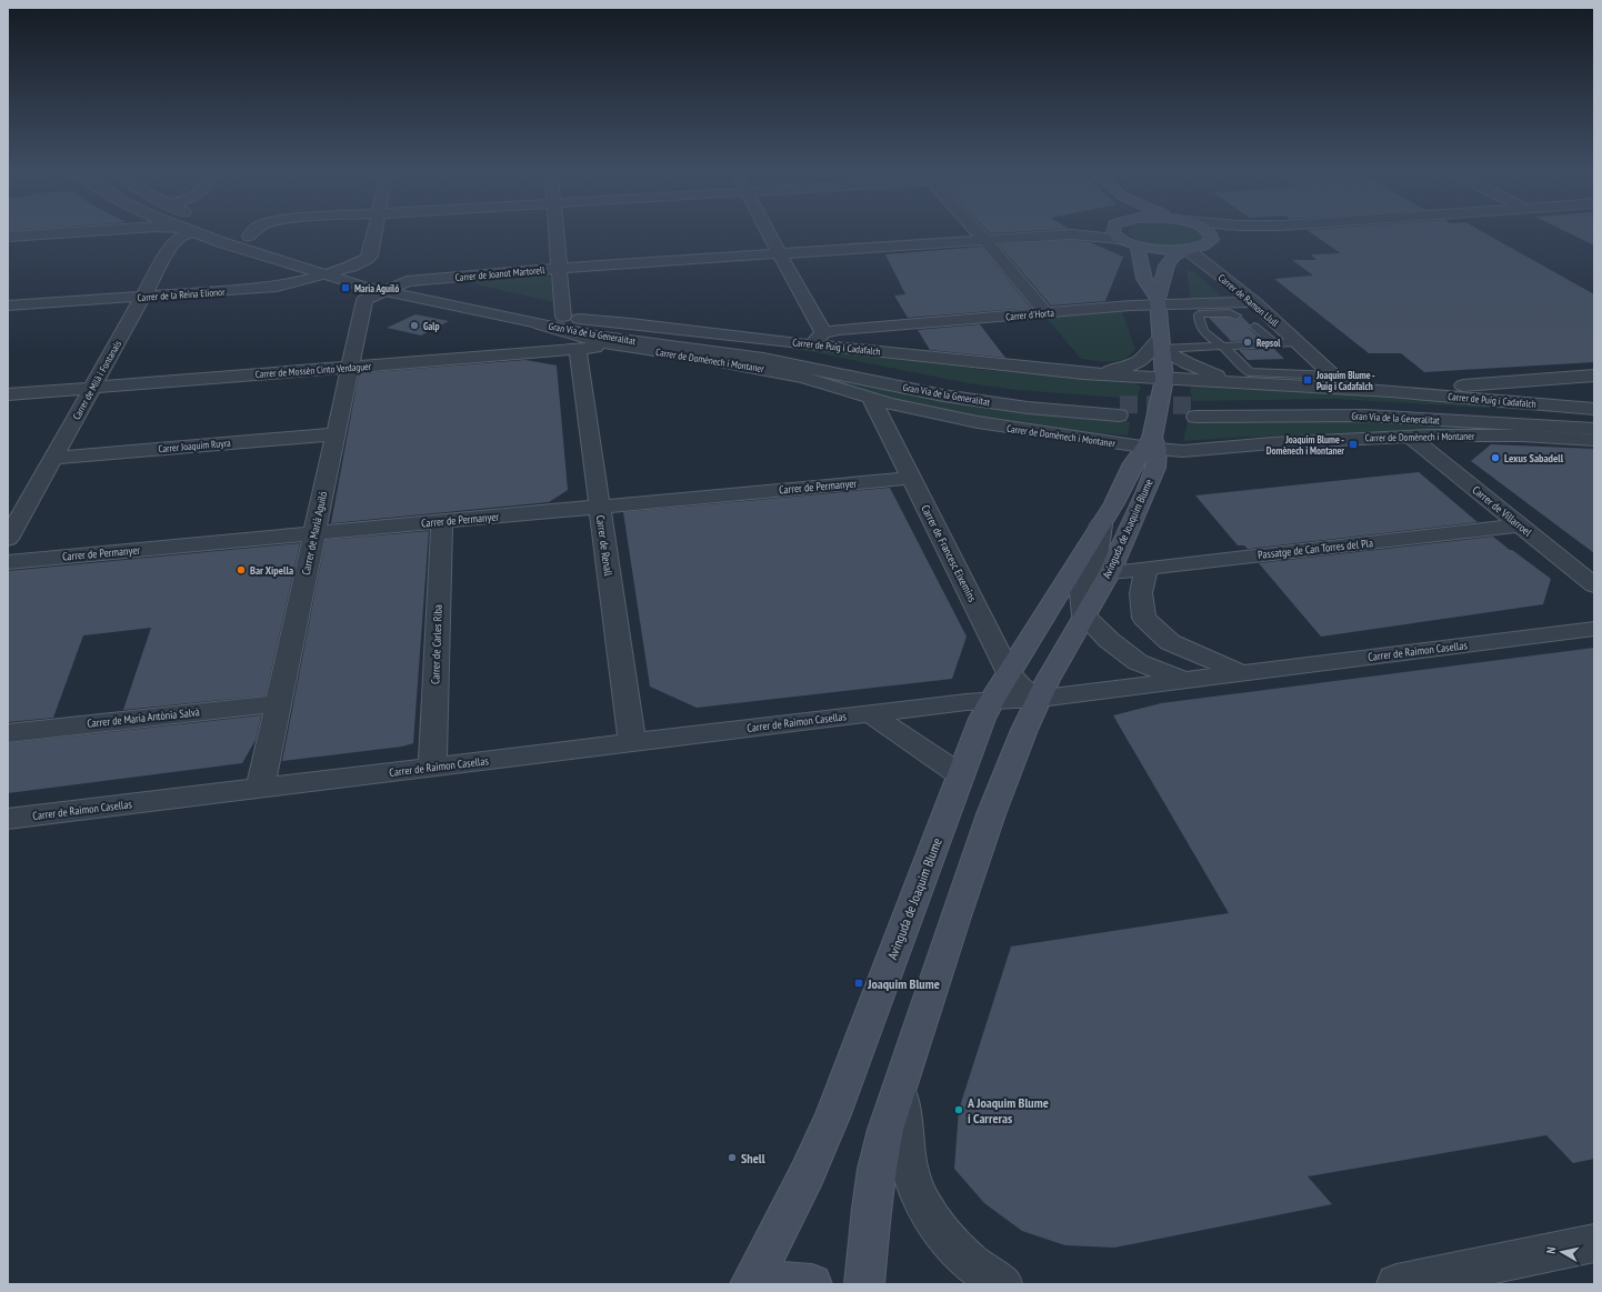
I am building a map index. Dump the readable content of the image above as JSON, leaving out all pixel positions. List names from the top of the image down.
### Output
{
  "streets": {
    "main road": ["Avinguda de Joaquim Blume"],
    "street": [
      "Carrer de Joanot Martorell",
      "Carrer de la Reina Elionor",
      "Carrer de Ramon Llull",
      "Carrer d'Horta",
      "Gran Via de la Generalitat",
      "Carrer de Puig i Cadafalch",
      "Carrer de Domènech i Montaner",
      "Carrer de Mossèn Cinto Verdaguer",
      "Carrer de Milà i Fontanals",
      "Carrer Joaquim Ruyra",
      "Carrer de Permanyer",
      "Carrer de Villarroel",
      "Carrer de Marià Aguiló",
      "Carrer de Renall",
      "Passatge de Can Torres del Pla",
      "Carrer de Francesc Eixemins",
      "Carrer de Carles Riba",
      "Carrer de Raimon Casellas",
      "Carrer de María Antònia Salvà"
    ]
  },
  "crossings": [
    ["Carrer de Joanot Martorell", "Gran Via de la Generalitat"],
    ["Carrer de Joanot Martorell", "Carrer de Marià Aguiló"],
    ["Carrer de la Reina Elionor", "Gran Via de la Generalitat"],
    ["Carrer de la Reina Elionor", "Carrer de Milà i Fontanals"],
    ["Carrer de Ramon Llull", "Carrer d'Horta"],
    ["Carrer de Ramon Llull", "Carrer de Puig i Cadafalch"],
    ["Carrer d'Horta", "Avinguda de Joaquim Blume"],
    ["Gran Via de la Generalitat", "Carrer de Puig i Cadafalch"],
    ["Gran Via de la Generalitat", "Carrer de Domènech i Montaner"],
    ["Gran Via de la Generalitat", "Carrer de Marià Aguiló"],
    ["Carrer de Puig i Cadafalch", "Avinguda de Joaquim Blume"],
    ["Carrer de Domènech i Montaner", "Carrer de Mossèn Cinto Verdaguer"],
    ["Carrer de Domènech i Montaner", "Carrer de Villarroel"],
    ["Carrer de Domènech i Montaner", "Avinguda de Joaquim Blume"],
    ["Carrer de Domènech i Montaner", "Carrer de Francesc Eixemins"],
    ["Carrer de Mossèn Cinto Verdaguer", "Carrer de Milà i Fontanals"],
    ["Carrer de Mossèn Cinto Verdaguer", "Carrer de Marià Aguiló"],
    ["Carrer de Mossèn Cinto Verdaguer", "Carrer de Renall"],
    ["Carrer de Milà i Fontanals", "Carrer Joaquim Ruyra"],
    ["Carrer Joaquim Ruyra", "Carrer de Marià Aguiló"],
    ["Carrer de Permanyer", "Carrer de Marià Aguiló"],
    ["Carrer de Permanyer", "Carrer de Renall"],
    ["Carrer de Permanyer", "Carrer de Francesc Eixemins"],
    ["Carrer de Permanyer", "Carrer de Carles Riba"],
    ["Carrer de Villarroel", "Passatge de Can Torres del Pla"],
    ["Avinguda de Joaquim Blume", "Passatge de Can Torres del Pla"],
    ["Avinguda de Joaquim Blume", "Carrer de Francesc Eixemins"],
    ["Avinguda de Joaquim Blume", "Carrer de Raimon Casellas"],
    ["Carrer de Marià Aguiló", "Carrer de Raimon Casellas"],
    ["Carrer de Marià Aguiló", "Carrer de María Antònia Salvà"],
    ["Carrer de Renall", "Carrer de Raimon Casellas"],
    ["Carrer de Francesc Eixemins", "Carrer de Raimon Casellas"],
    ["Carrer de Carles Riba", "Carrer de Raimon Casellas"]
  ],
  "places": {
    "transit": [
      "Maria Aguiló",
      "Joaquim Blume - Puig i Cadafalch",
      "Joaquim Blume - Domènech i Montaner",
      "Joaquim Blume"
    ],
    "other": [
      "Galp",
      "Repsol",
      "Lexus Sabadell",
      "Bar Xipella",
      "A Joaquim Blume i Carreras",
      "Shell"
    ]
  },
  "north": "left"
}
